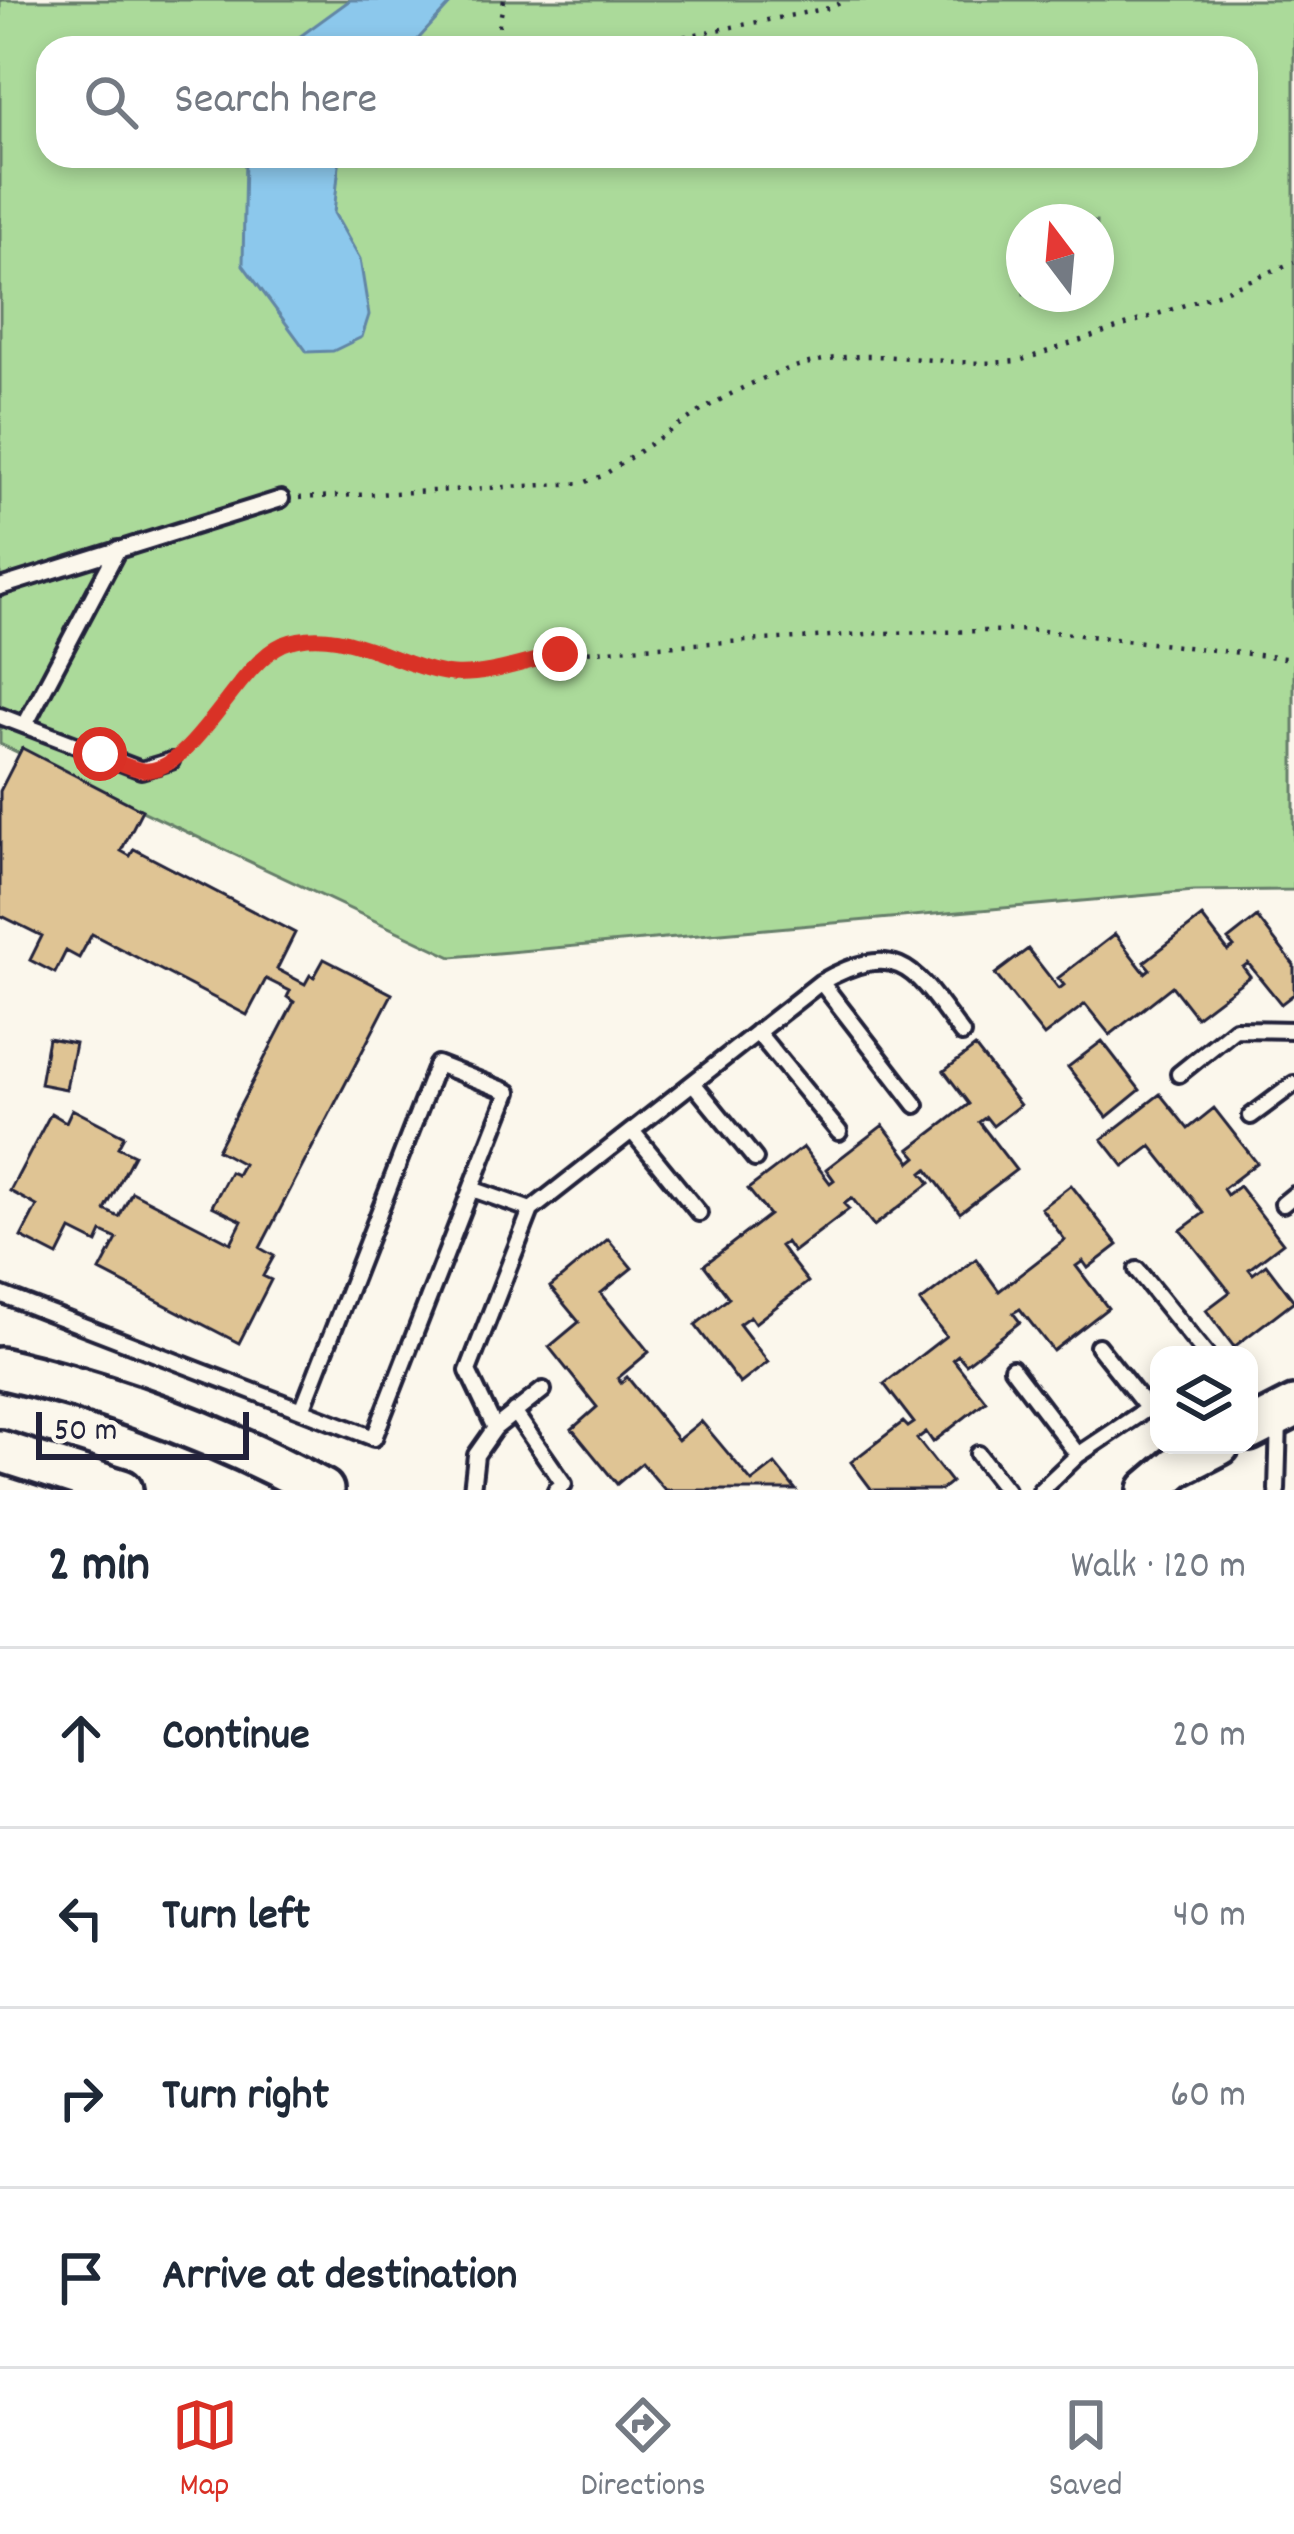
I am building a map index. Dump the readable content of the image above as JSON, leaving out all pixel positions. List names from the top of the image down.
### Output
{
  "scale_bar": "50 m",
  "north": "top",
  "page": {
    "search": "Search here",
    "scale": "50 m",
    "heading": ["2 min", "Walk · 120 m"],
    "list": [
      ["Continue", "20 m"],
      ["Turn left", "40 m"],
      ["Turn right", "60 m"],
      "Arrive at destination"
    ],
    "nav": ["Map", "Directions", "Saved"]
  }
}
